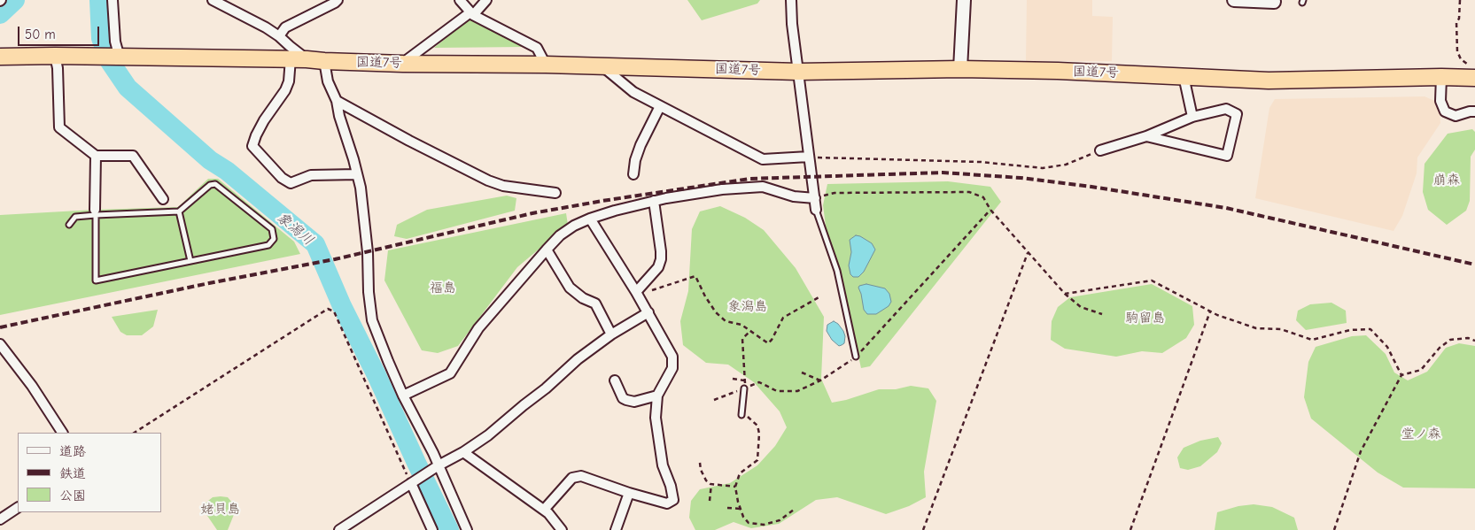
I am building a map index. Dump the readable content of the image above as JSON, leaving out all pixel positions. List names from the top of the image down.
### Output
{
  "streets": {
    "highway": ["国道7号"]
  },
  "water": ["象潟川"],
  "parks": [
    "崩森",
    "福島",
    "象潟島",
    "駒留島",
    "堂ノ森",
    "姥貝島"
  ],
  "legend": ["道路", "鉄道", "公園"],
  "scale_bar": "50 m"
}
